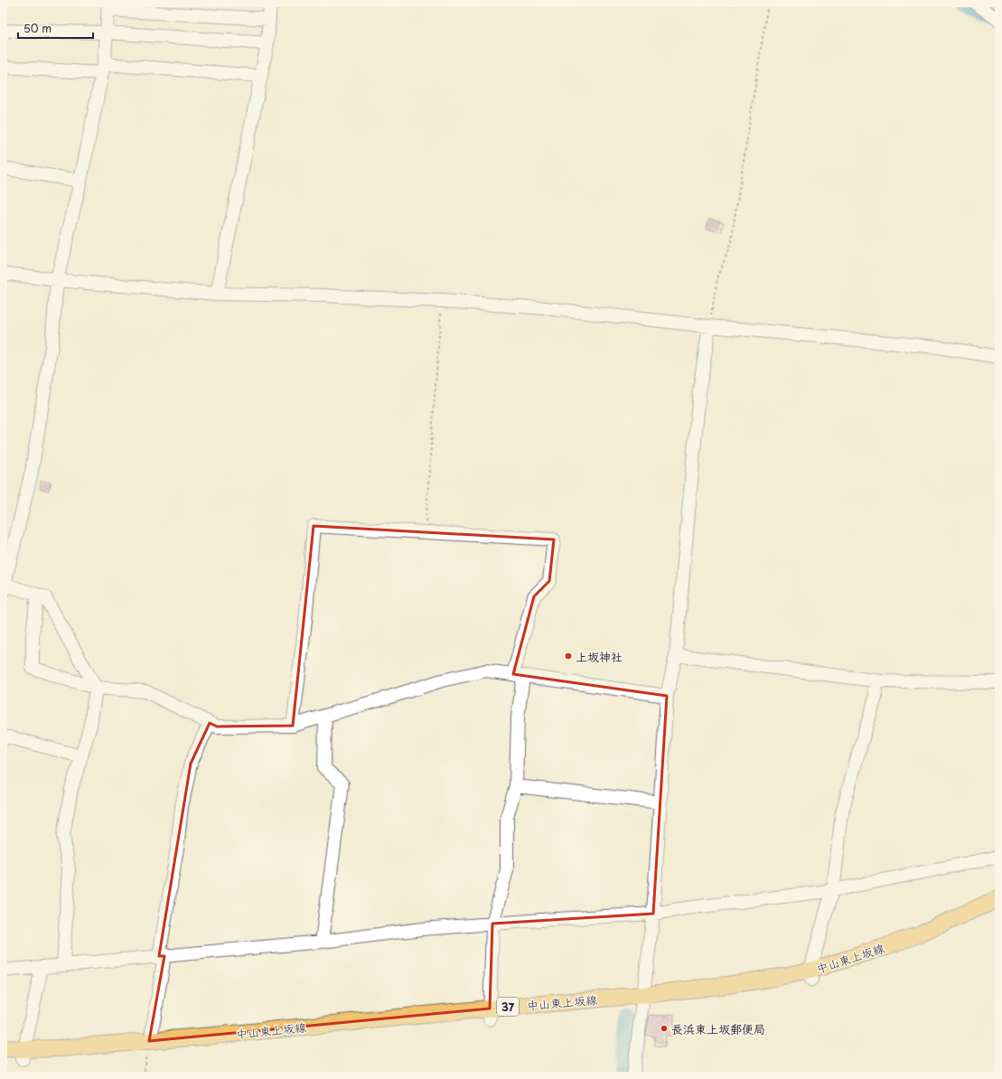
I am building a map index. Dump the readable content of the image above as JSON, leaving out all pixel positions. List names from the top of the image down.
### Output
{
  "streets": {
    "main road": ["中山東上坂線", "37"]
  },
  "places": ["上坂神社", "長浜東上坂郵便局"],
  "scale_bar": "50 m"
}
